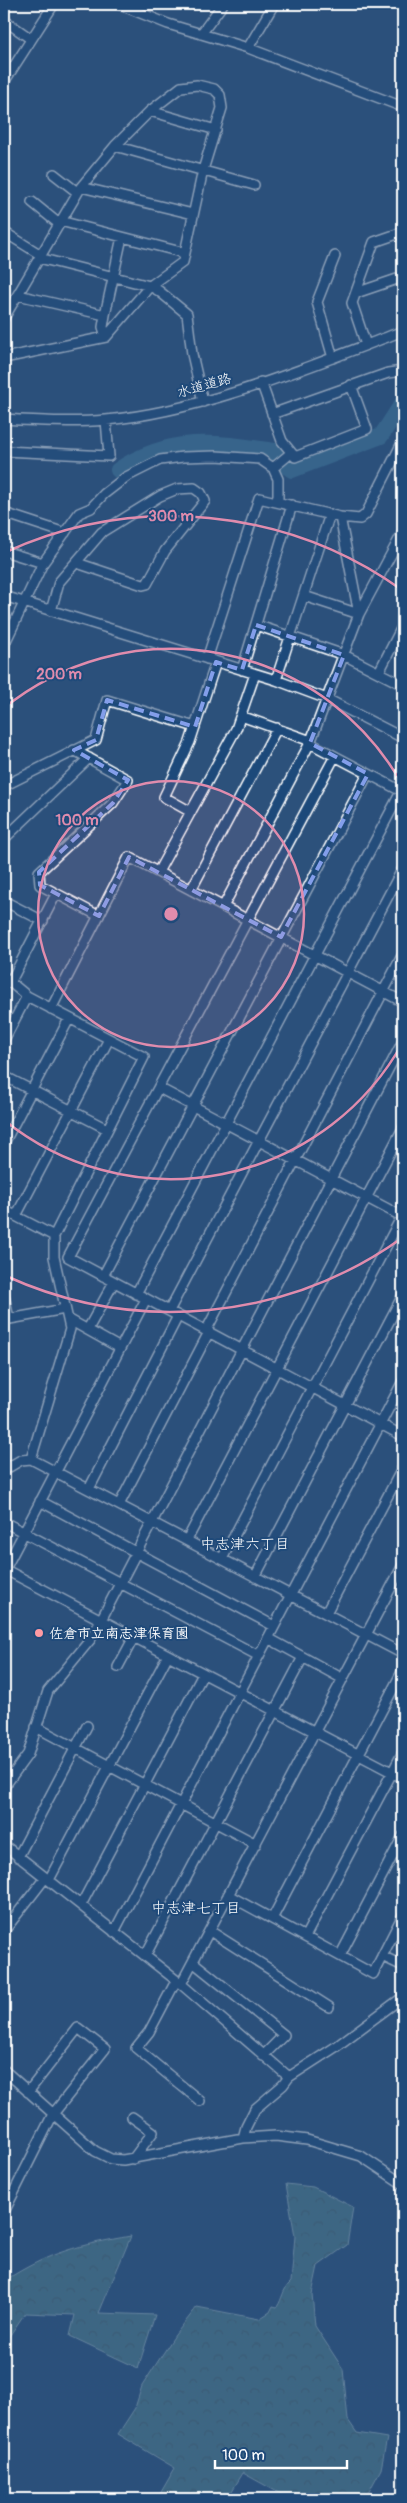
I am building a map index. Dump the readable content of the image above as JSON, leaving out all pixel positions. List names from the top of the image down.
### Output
{
  "streets": {
    "street": ["水道道路"]
  },
  "districts": ["中志津六丁目", "中志津七丁目"],
  "places": ["佐倉市立南志津保育園"],
  "scale_bar": "100 m",
  "rings": ["300 m", "200 m", "100 m"]
}
